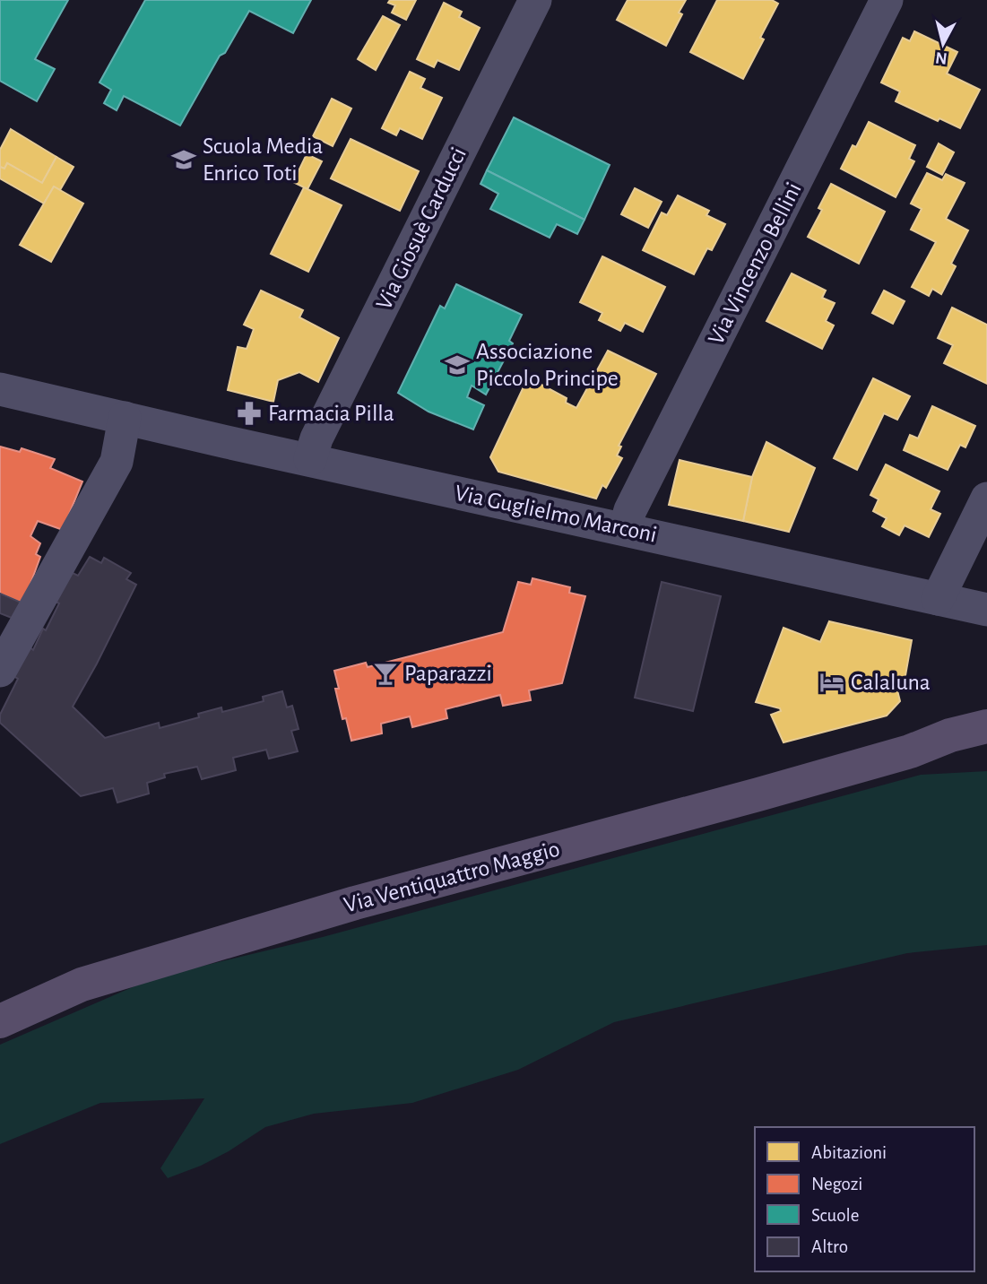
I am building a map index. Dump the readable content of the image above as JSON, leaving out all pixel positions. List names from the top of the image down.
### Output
{
  "streets": {
    "main road": ["Via Ventiquattro Maggio"],
    "street": ["Via Giosuè Carducci", "Via Vincenzo Bellini", "Via Guglielmo Marconi"]
  },
  "crossings": [
    ["Via Giosuè Carducci", "Via Guglielmo Marconi"],
    ["Via Vincenzo Bellini", "Via Guglielmo Marconi"]
  ],
  "places": {
    "school or university": ["Scuola Media Enrico Toti", "Associazione Piccolo Principe"],
    "pharmacy": ["Farmacia Pilla"],
    "bar": ["Paparazzi"],
    "hotel": ["Calaluna"]
  },
  "legend": [
    "Abitazioni",
    "Negozi",
    "Scuole",
    "Altro"
  ],
  "north": "bottom"
}
